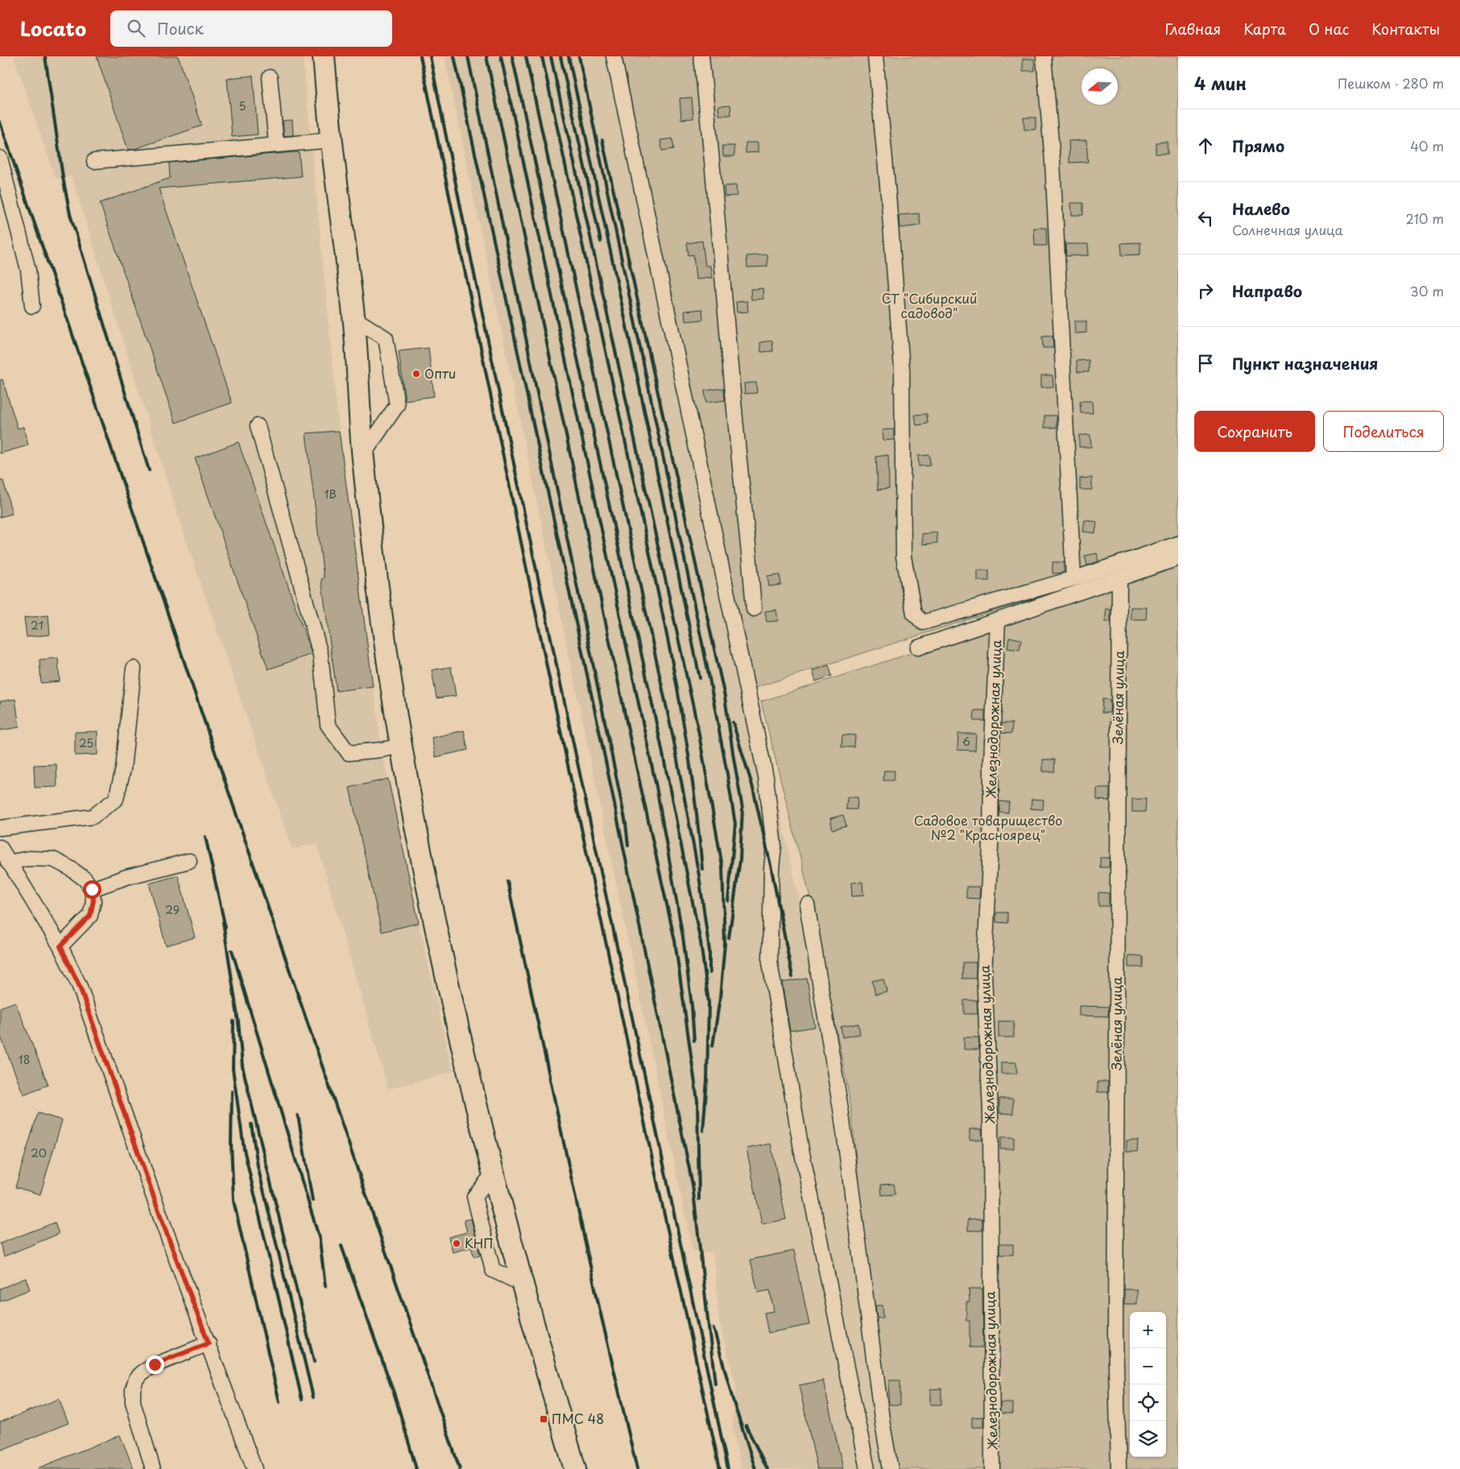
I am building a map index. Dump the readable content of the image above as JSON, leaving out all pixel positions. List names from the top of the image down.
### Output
{
  "streets": {
    "street": ["Зелёная улица", "Железнодорожная улица"]
  },
  "parks": ["СТ \"Сибирский садовод\"", "Садовое товарищество №2 \"Красноярец\""],
  "places": {
    "other": ["Опти", "КНП"],
    "transit": ["ПМС 48"]
  },
  "house_numbers": [
    "5",
    "1В",
    "21",
    "6",
    "25",
    "29",
    "18",
    "20"
  ],
  "north": "left",
  "page": {
    "header": "Locato",
    "search": "Поиск",
    "nav": [
      "Главная",
      "Карта",
      "О нас",
      "Контакты"
    ],
    "heading": ["4 мин", "Пешком · 280 m"],
    "list": [
      ["Прямо", "40 m"],
      ["Налево", "Солнечная улица", "210 m"],
      ["Направо", "30 m"],
      "Пункт назначения"
    ],
    "buttons": ["Сохранить", "Поделиться"],
    "map_buttons": ["+", "−"]
  }
}
